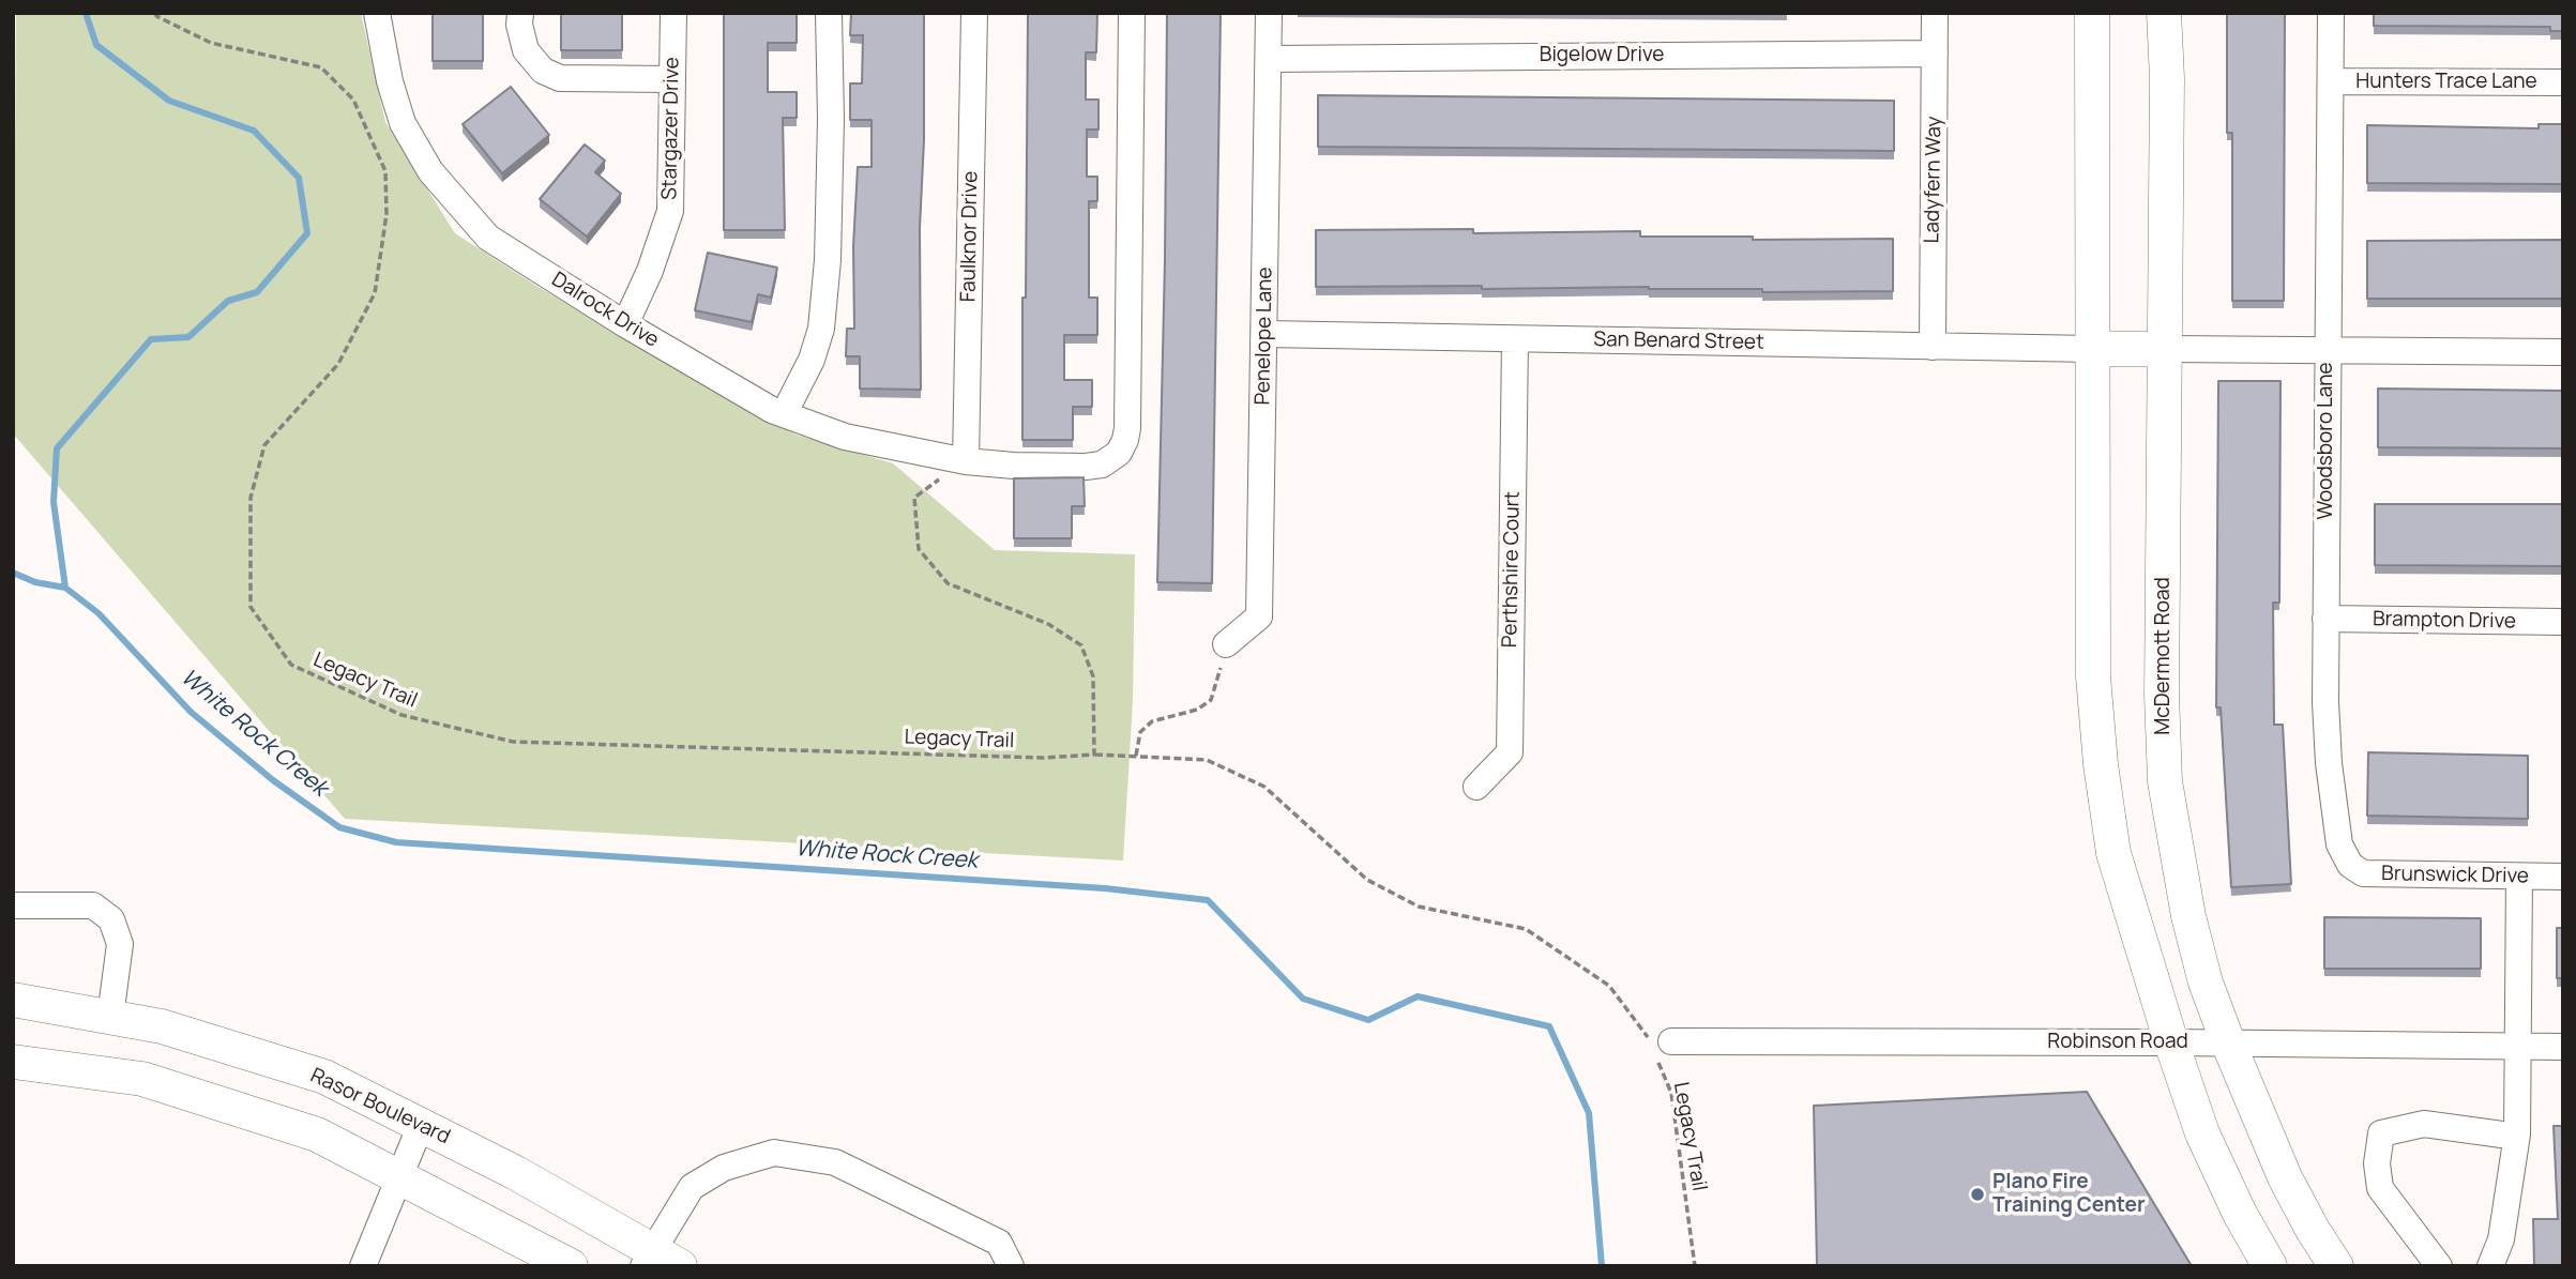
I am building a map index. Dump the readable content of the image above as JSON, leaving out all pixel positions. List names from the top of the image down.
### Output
{
  "streets": {
    "main road": ["McDermott Road", "Rasor Boulevard"],
    "street": [
      "Bigelow Drive",
      "Hunters Trace Lane",
      "Stargazer Drive",
      "Ladyfern Way",
      "Faulknor Drive",
      "Dalrock Drive",
      "Penelope Lane",
      "San Benard Street",
      "Woodsboro Lane",
      "Perthshire Court",
      "Brampton Drive",
      "Brunswick Drive",
      "Robinson Road"
    ],
    "path": ["Legacy Trail"]
  },
  "crossings": [
    ["Bigelow Drive", "Ladyfern Way"],
    ["Bigelow Drive", "Penelope Lane"],
    ["Hunters Trace Lane", "Woodsboro Lane"],
    ["Stargazer Drive", "Dalrock Drive"],
    ["Ladyfern Way", "San Benard Street"],
    ["Faulknor Drive", "Dalrock Drive"],
    ["Penelope Lane", "San Benard Street"],
    ["San Benard Street", "Perthshire Court"],
    ["Woodsboro Lane", "Brampton Drive"],
    ["Woodsboro Lane", "Brunswick Drive"],
    ["McDermott Road", "Robinson Road"],
    ["Legacy Trail", "Robinson Road"]
  ],
  "water": ["White Rock Creek"],
  "places": ["Plano Fire Training Center"]
}
